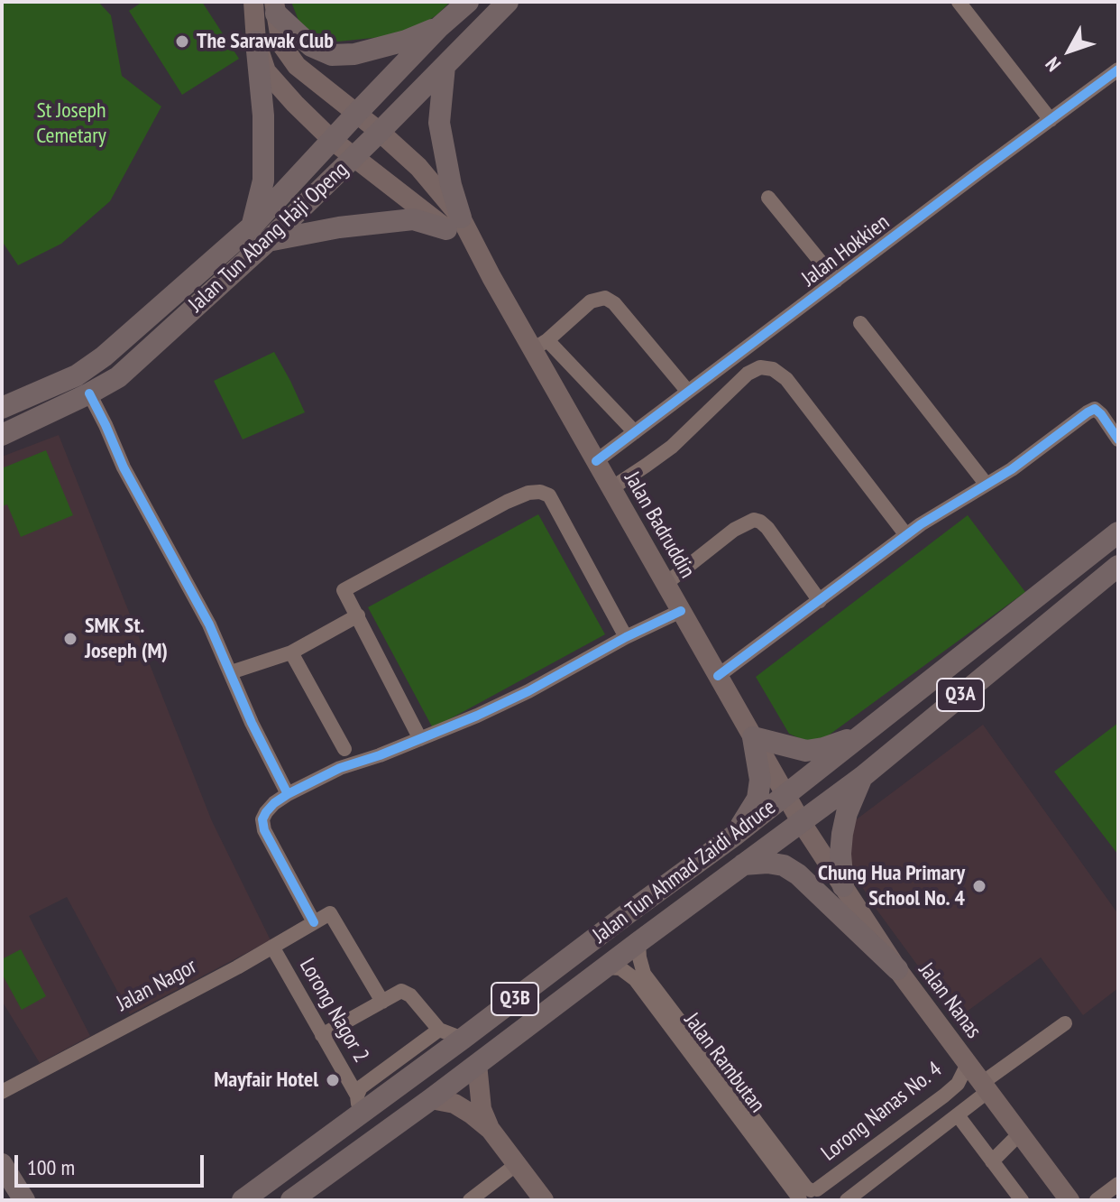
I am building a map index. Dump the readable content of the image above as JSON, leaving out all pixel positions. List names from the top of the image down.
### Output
{
  "streets": {
    "main road": [
      "Jalan Tun Abang Haji Openg",
      "Jalan Badruddin",
      "Q3A",
      "Jalan Tun Ahmad Zaidi Adruce",
      "Q3B",
      "Jalan Nanas"
    ],
    "street": [
      "Jalan Hokkien",
      "Jalan Nagor",
      "Lorong Nagor 2",
      "Jalan Rambutan",
      "Lorong Nanas No. 4"
    ]
  },
  "crossings": [
    ["Jalan Tun Abang Haji Openg", "Jalan Badruddin"],
    ["Jalan Hokkien", "Jalan Badruddin"],
    ["Jalan Badruddin", "Jalan Tun Ahmad Zaidi Adruce"],
    ["Jalan Badruddin", "Jalan Nanas"],
    ["Jalan Tun Ahmad Zaidi Adruce", "Jalan Nanas"],
    ["Jalan Tun Ahmad Zaidi Adruce", "Lorong Nagor 2"],
    ["Jalan Tun Ahmad Zaidi Adruce", "Jalan Rambutan"],
    ["Jalan Nagor", "Lorong Nagor 2"],
    ["Jalan Nanas", "Lorong Nanas No. 4"],
    ["Jalan Rambutan", "Lorong Nanas No. 4"]
  ],
  "parks": ["St Joseph Cemetary"],
  "places": [
    "The Sarawak Club",
    "SMK St. Joseph (M)",
    "Chung Hua Primary School No. 4",
    "Mayfair Hotel"
  ],
  "scale_bar": "100 m",
  "north": "bottom left"
}
